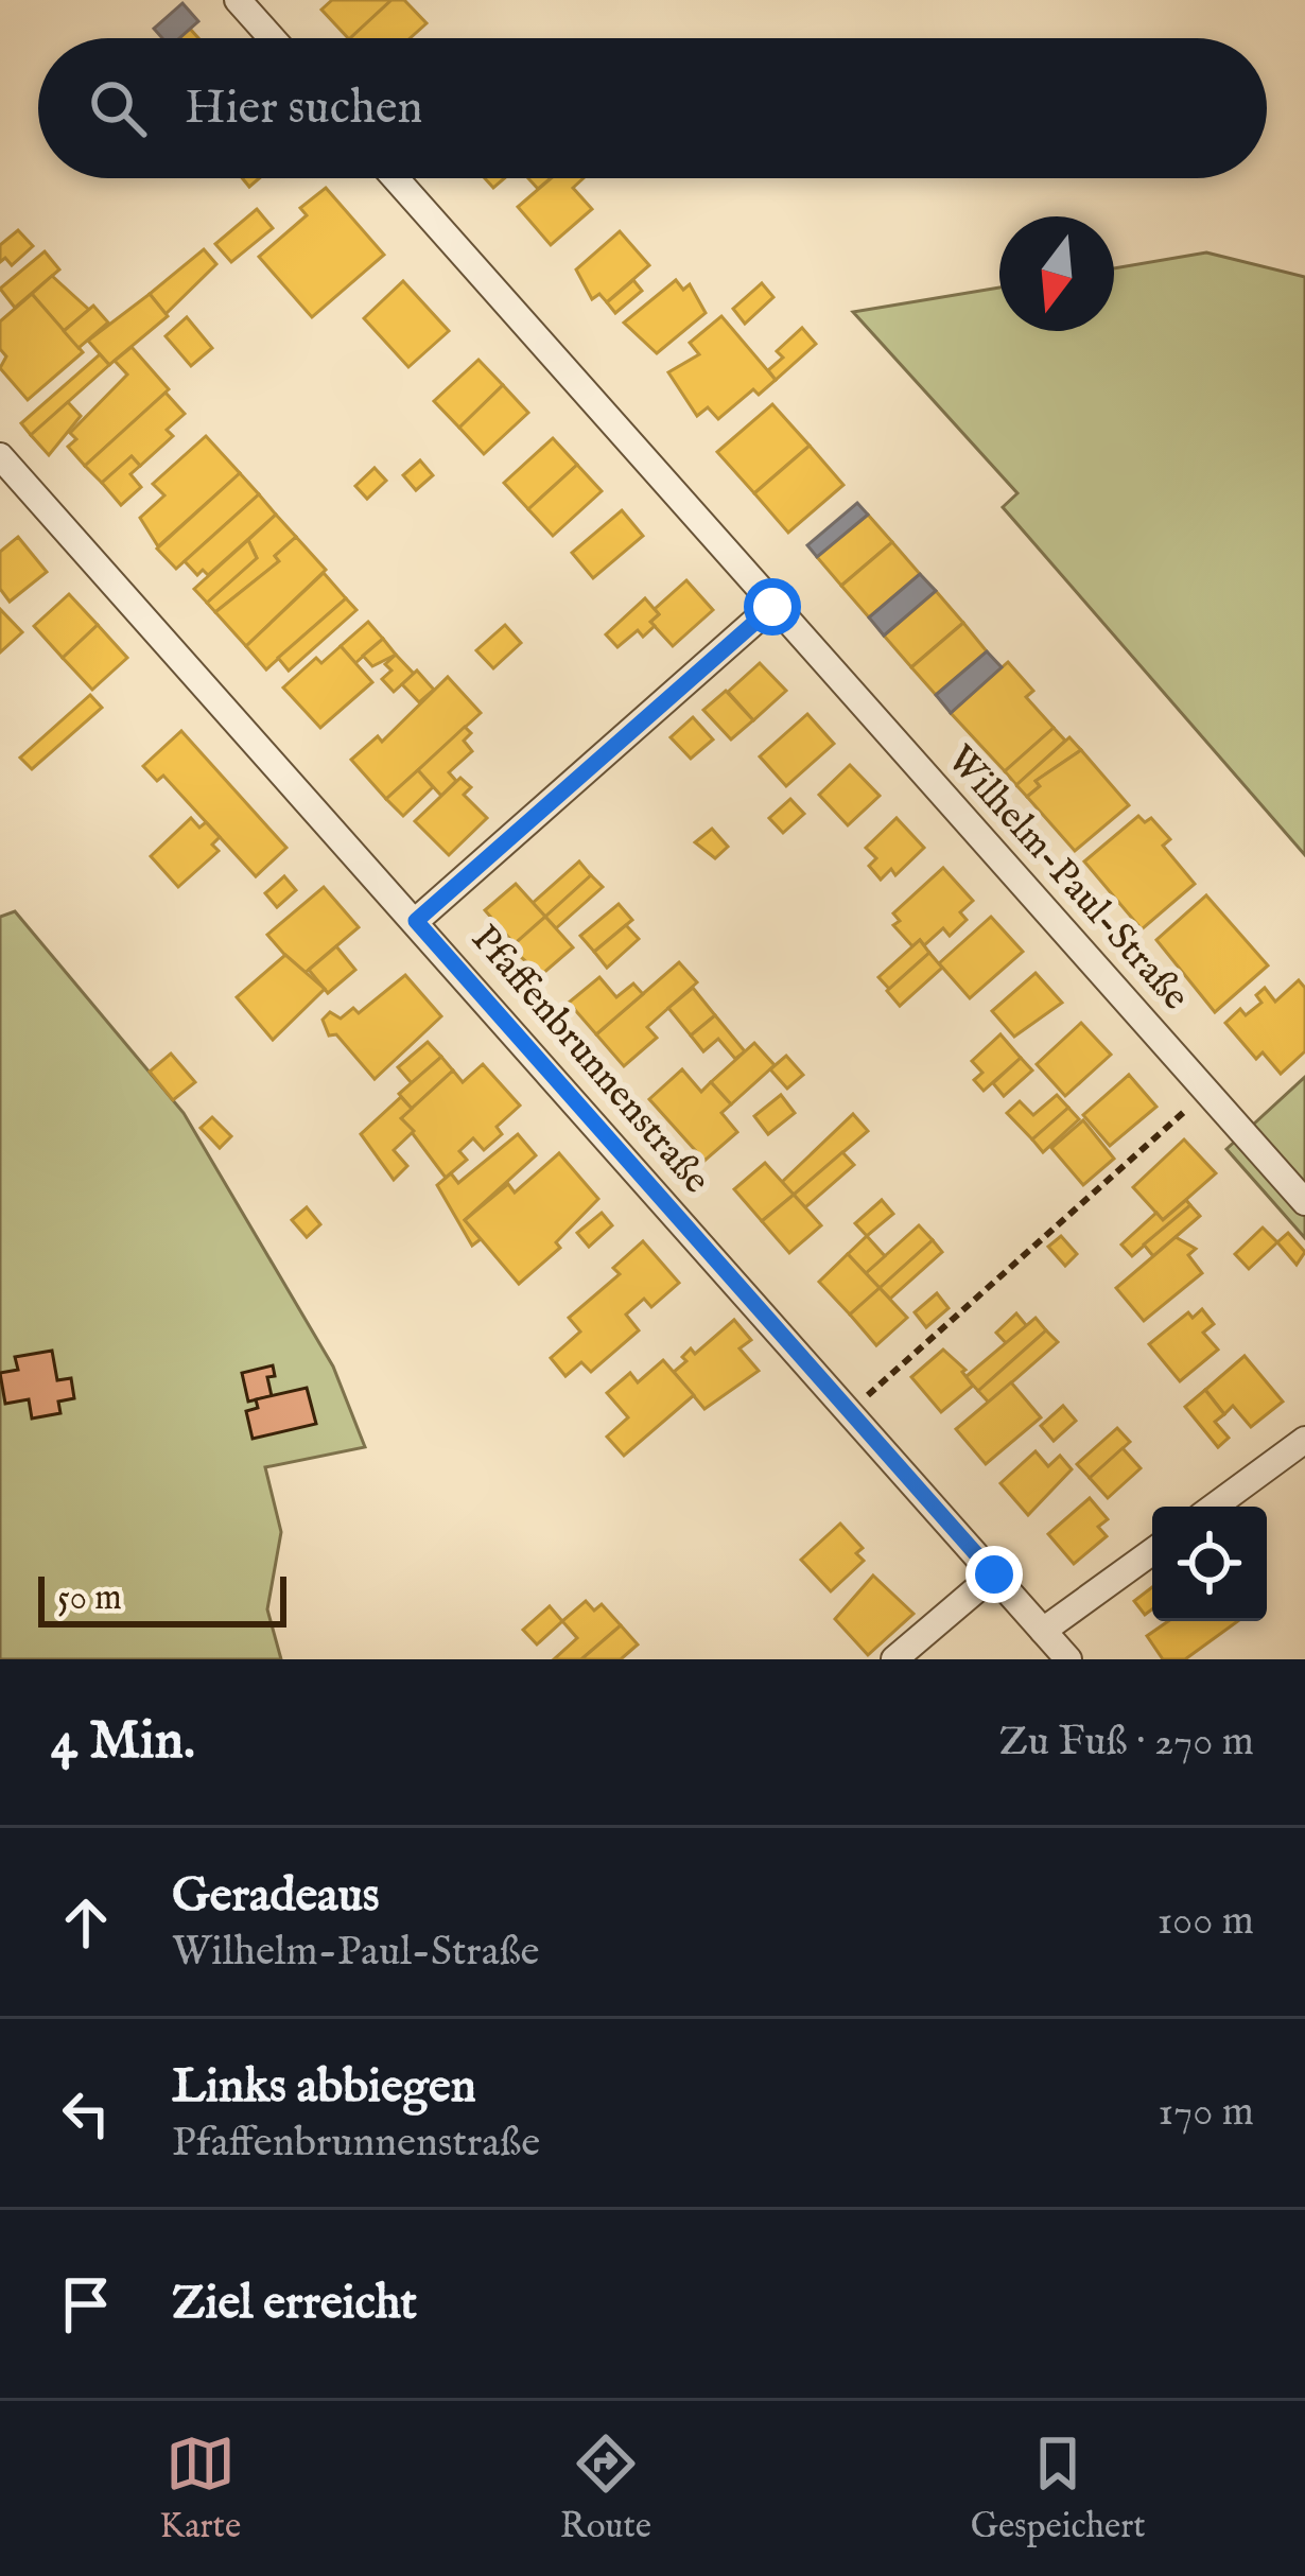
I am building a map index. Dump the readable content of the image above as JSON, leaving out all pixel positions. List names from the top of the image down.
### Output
{
  "streets": {
    "street": ["Wilhelm-Paul-Straße", "Pfaffenbrunnenstraße"]
  },
  "scale_bar": "50 m",
  "north": "bottom",
  "page": {
    "search": "Hier suchen",
    "scale": "50 m",
    "heading": ["4 Min.", "Zu Fuß · 270 m"],
    "list": [
      ["Geradeaus", "Wilhelm-Paul-Straße", "100 m"],
      ["Links abbiegen", "Pfaffenbrunnenstraße", "170 m"],
      "Ziel erreicht"
    ],
    "nav": ["Karte", "Route", "Gespeichert"]
  }
}
